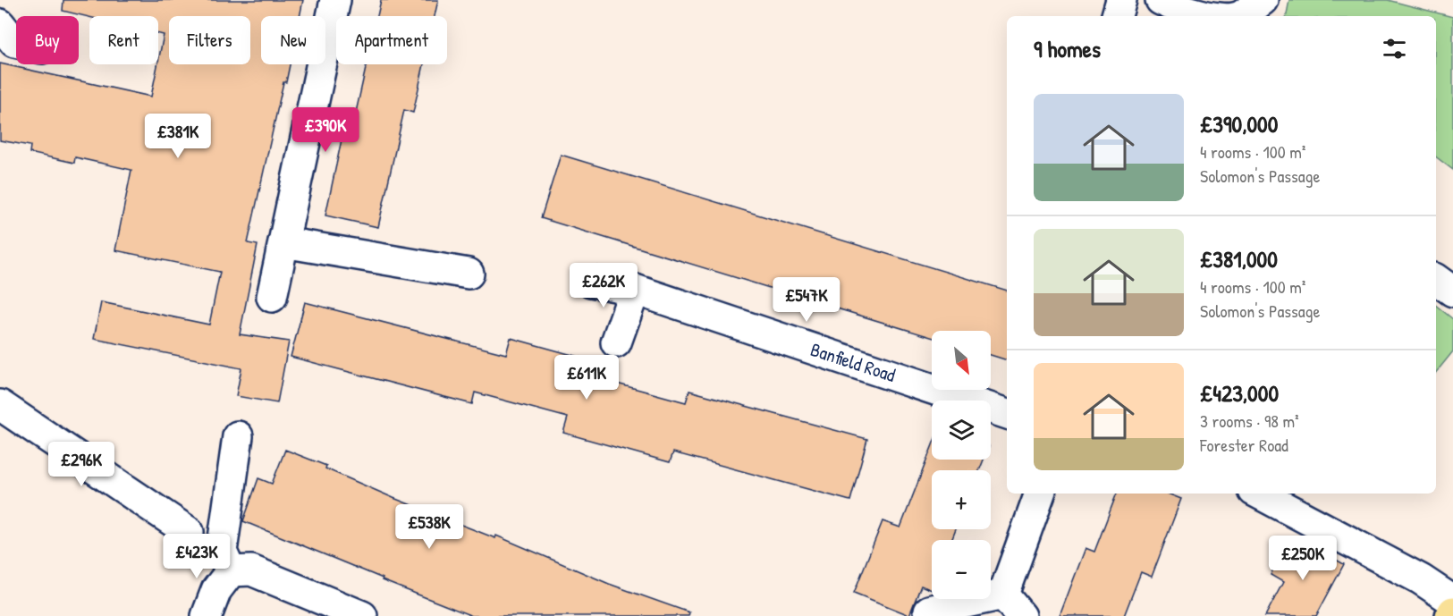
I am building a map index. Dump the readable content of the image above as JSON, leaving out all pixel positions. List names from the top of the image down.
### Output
{
  "streets": {
    "street": ["Banfield Road"]
  },
  "north": "bottom right",
  "page": {
    "chip": [
      "Buy",
      "Rent",
      "Filters",
      "New",
      "Apartment"
    ],
    "heading": "9 homes",
    "list": [
      {
        "name": "£390,000",
        "note": "4 rooms · 100 m² · Solomon's Passage"
      },
      {
        "name": "£381,000",
        "note": "4 rooms · 100 m² · Solomon's Passage"
      },
      {
        "name": "£423,000",
        "note": "3 rooms · 98 m² · Forester Road"
      }
    ],
    "price": [
      "£390K",
      "£381K",
      "£262K",
      "£547K",
      "£611K",
      "£296K",
      "£538K",
      "£423K",
      "£250K"
    ],
    "map_buttons": ["+", "−"]
  }
}
